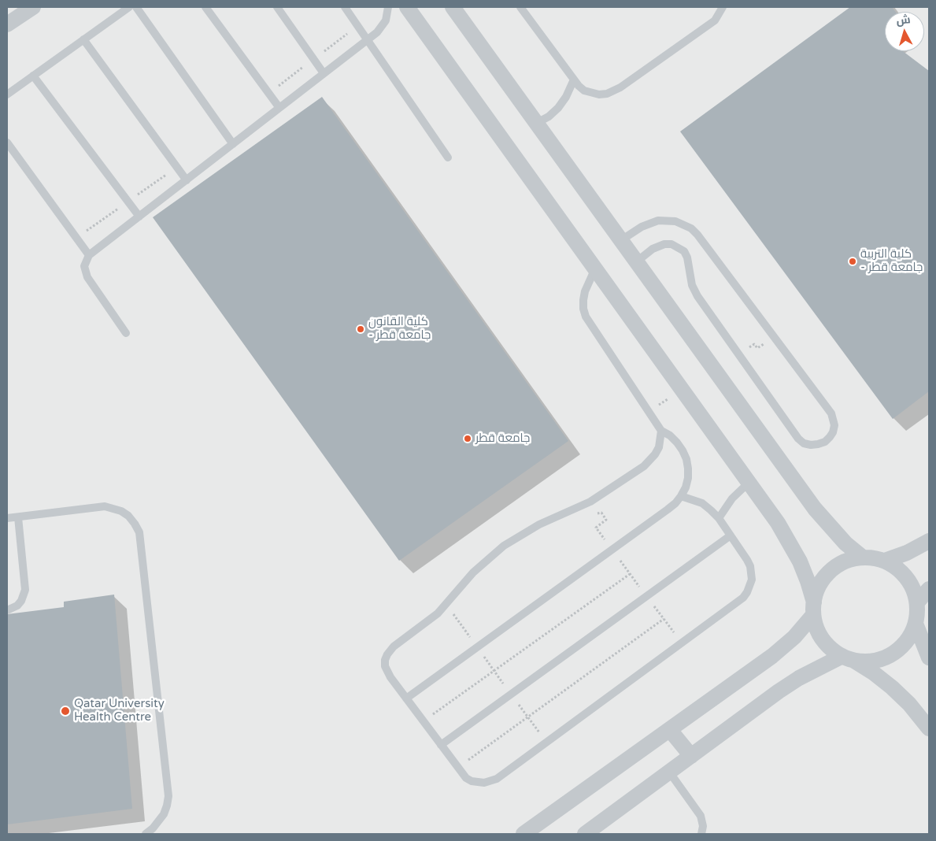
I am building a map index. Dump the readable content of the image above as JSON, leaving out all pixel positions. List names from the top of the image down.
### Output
{
  "places": [
    "كلية التربية - جامعة قطر",
    "كلية القانون - جامعة قطر",
    "جامعة قطر",
    "Qatar University Health Centre"
  ],
  "north": "top"
}
